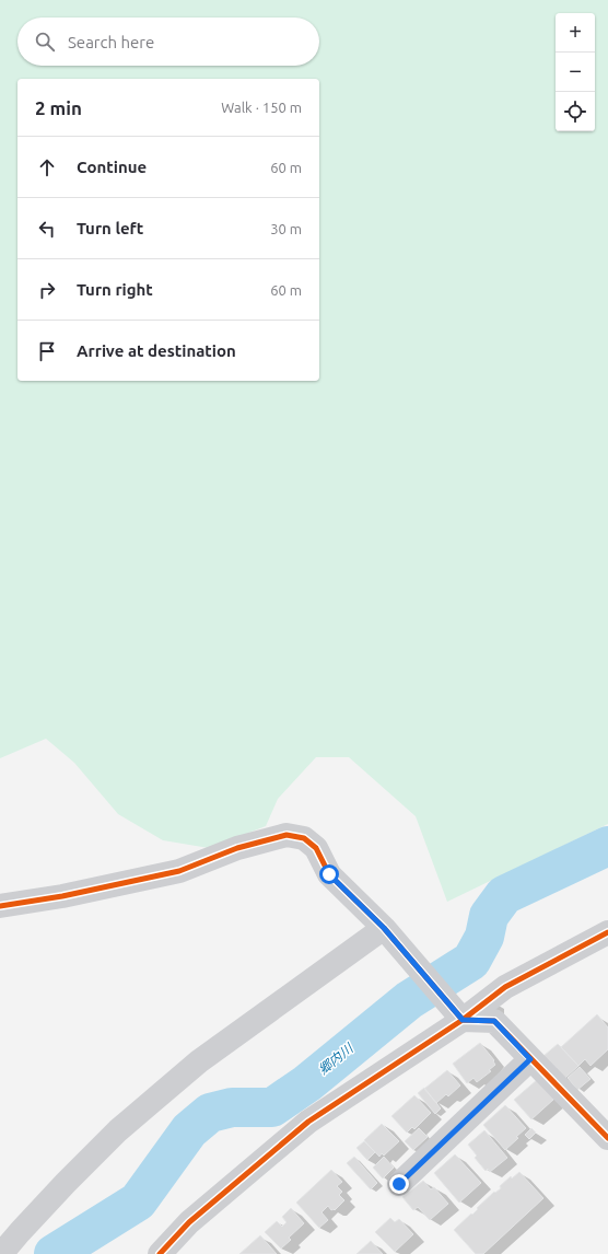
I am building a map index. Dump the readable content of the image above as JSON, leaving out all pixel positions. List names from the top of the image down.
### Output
{
  "water": ["郷内川"],
  "page": {
    "map_buttons": ["+", "−"],
    "search": "Search here",
    "heading": ["2 min", "Walk · 150 m"],
    "list": [
      ["Continue", "60 m"],
      ["Turn left", "30 m"],
      ["Turn right", "60 m"],
      "Arrive at destination"
    ]
  }
}
